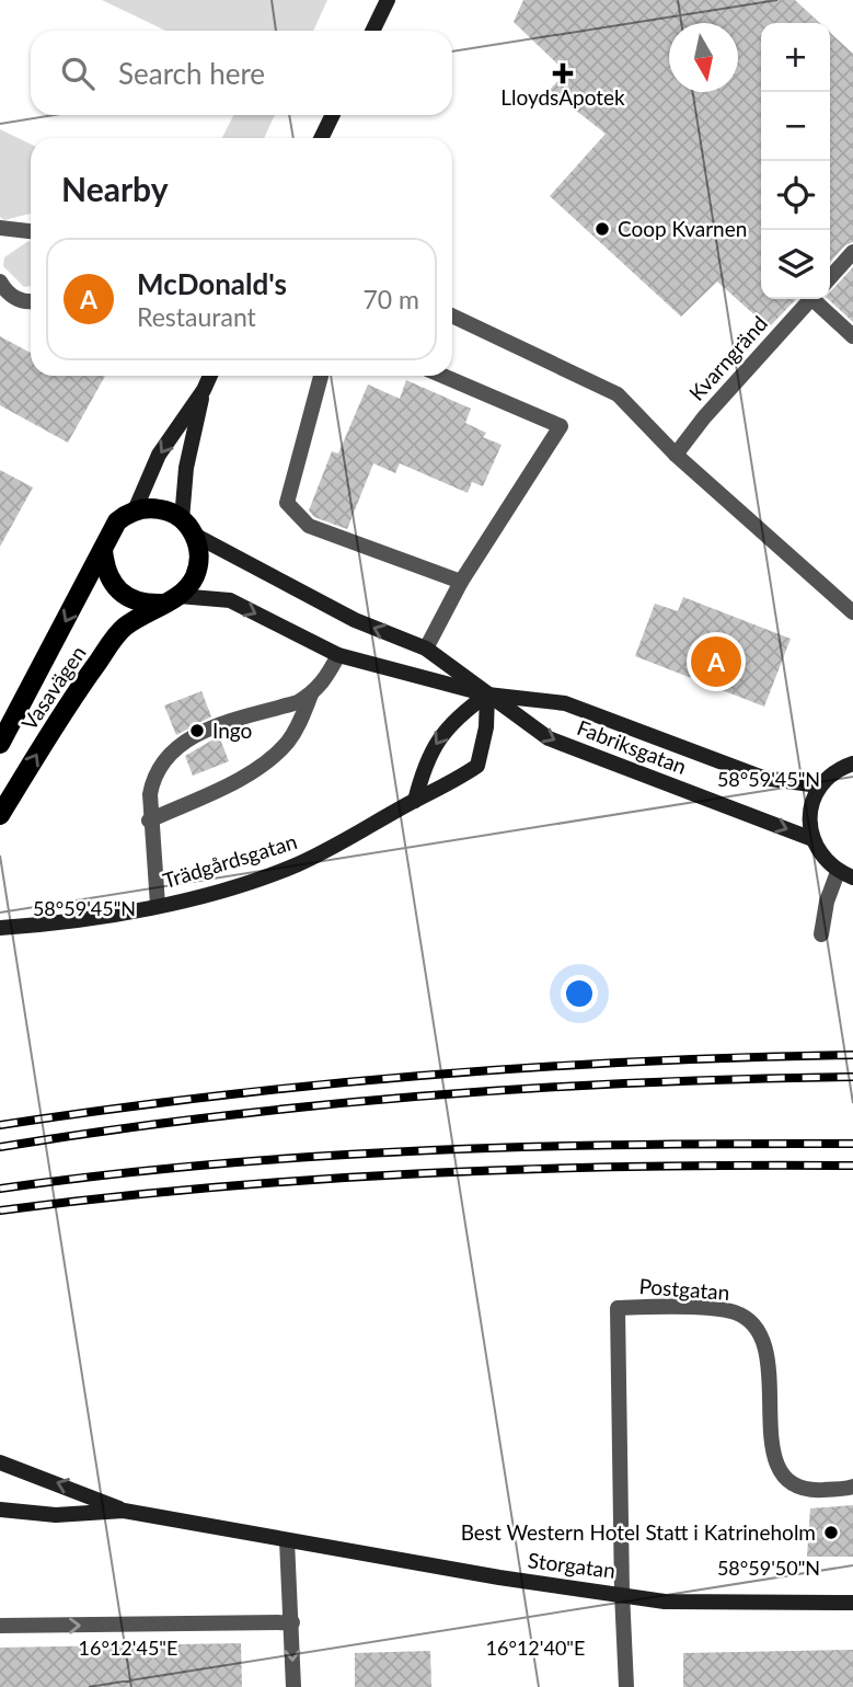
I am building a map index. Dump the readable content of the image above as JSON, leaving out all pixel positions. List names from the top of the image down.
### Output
{
  "streets": {
    "main road": ["Vasavägen"],
    "street": [
      "Kvarngränd",
      "Fabriksgatan",
      "Trädgårdsgatan",
      "Postgatan",
      "Storgatan"
    ]
  },
  "crossings": [
    ["Vasavägen", "Fabriksgatan"],
    ["Fabriksgatan", "Trädgårdsgatan"],
    ["Postgatan", "Storgatan"]
  ],
  "places": {
    "health": ["LloydsApotek"],
    "other": ["Coop Kvarnen", "Ingo", "Best Western Hotel Statt i Katrineholm"]
  },
  "north": "bottom",
  "page": {
    "map_buttons": ["+", "−"],
    "search": "Search here",
    "heading": "Nearby",
    "list": [
      {
        "mark": "A",
        "name": "McDonald's",
        "note": "Restaurant",
        "value": "70 m"
      }
    ],
    "pins": "A"
  },
  "coordinates": [
    "58°59'45\"N",
    "58°59'50\"N",
    "16°12'45\"E",
    "16°12'40\"E"
  ]
}
